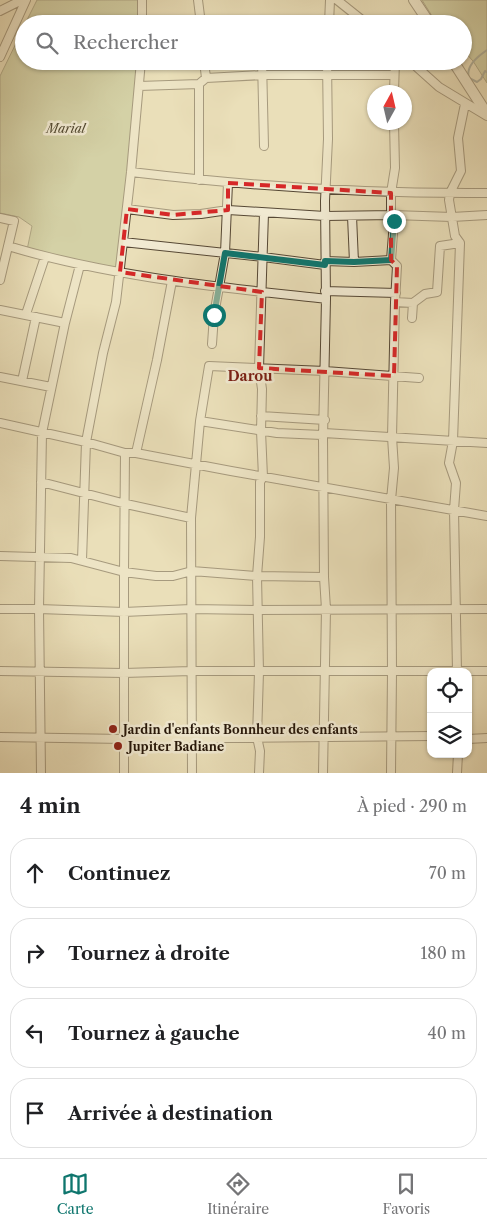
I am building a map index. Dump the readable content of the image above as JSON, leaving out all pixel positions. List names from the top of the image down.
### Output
{
  "districts": ["Darou"],
  "parks": ["Marial"],
  "places": ["Jardin d'enfants Bonnheur des enfants", "Jupiter Badiane"],
  "north": "top",
  "page": {
    "search": "Rechercher",
    "heading": ["4 min", "À pied · 290 m"],
    "list": [
      ["Continuez", "70 m"],
      ["Tournez à droite", "180 m"],
      ["Tournez à gauche", "40 m"],
      "Arrivée à destination"
    ],
    "nav": ["Carte", "Itinéraire", "Favoris"]
  }
}
